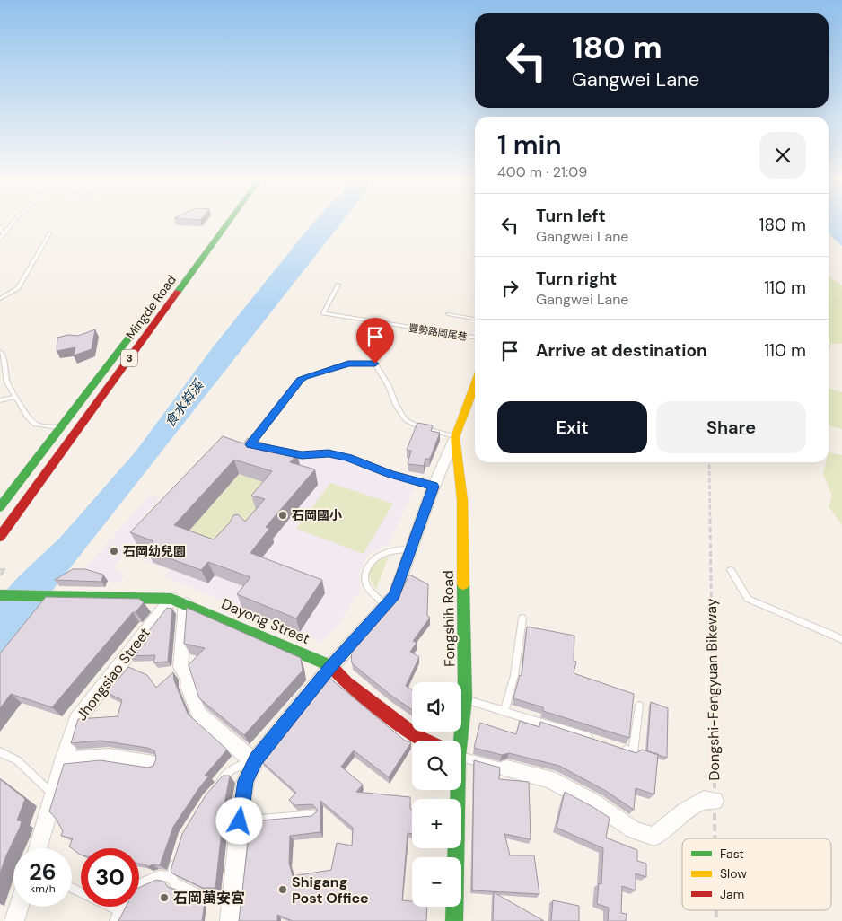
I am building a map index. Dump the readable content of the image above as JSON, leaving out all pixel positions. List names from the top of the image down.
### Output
{
  "streets": {
    "main road": [
      "Mingde Road",
      "3",
      "Fongshih Road",
      "Dayong Street"
    ],
    "street": ["Jhongsiao Street"],
    "lane": ["豐勢路岡尾巷"],
    "path": ["Dongshi-Fengyuan Bikeway"]
  },
  "crossings": [
    ["Dayong Street", "Jhongsiao Street"]
  ],
  "water": ["食水嵙溪"],
  "places": [
    "石岡國小",
    "石岡幼兒園",
    "Shigang Post Office",
    "石岡萬安宮"
  ],
  "legend": ["Fast", "Slow", "Jam"],
  "page": {
    "turn": ["180 m", "Gangwei Lane"],
    "heading": ["1 min", "400 m · 21:09"],
    "list": [
      {
        "name": "Turn left",
        "note": "Gangwei Lane",
        "value": "180 m"
      },
      {
        "name": "Turn right",
        "note": "Gangwei Lane",
        "value": "110 m"
      },
      {
        "name": "Arrive at destination",
        "value": "110 m"
      }
    ],
    "buttons": ["Exit", "Share"],
    "map_buttons": ["+", "−"],
    "speed": "26 km/h",
    "limit": "30"
  }
}
